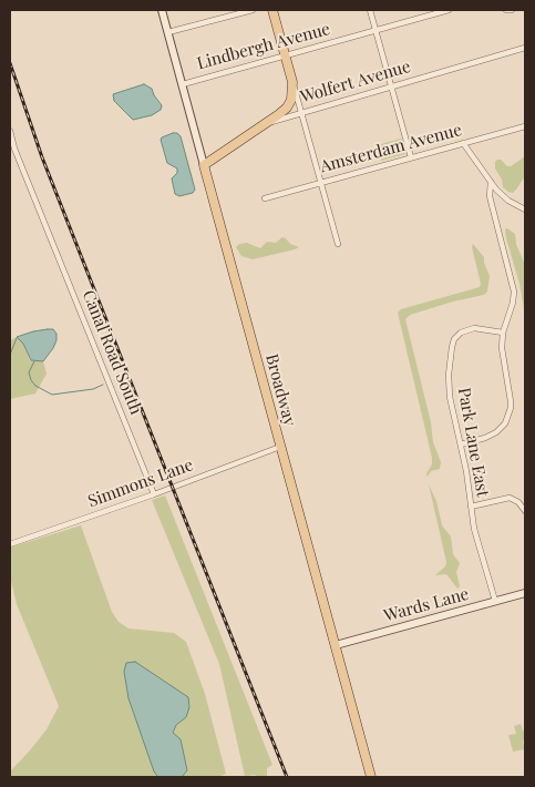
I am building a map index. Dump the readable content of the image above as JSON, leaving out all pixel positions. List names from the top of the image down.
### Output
{
  "streets": {
    "main road": ["Wolfert Avenue", "Broadway"],
    "street": [
      "Lindbergh Avenue",
      "Amsterdam Avenue",
      "Canal Road South",
      "Park Lane East",
      "Simmons Lane",
      "Wards Lane"
    ]
  },
  "crossings": [
    ["Lindbergh Avenue", "Broadway"],
    ["Wolfert Avenue", "Broadway"],
    ["Canal Road South", "Simmons Lane"],
    ["Broadway", "Simmons Lane"],
    ["Broadway", "Wards Lane"],
    ["Park Lane East", "Wards Lane"]
  ]
}
